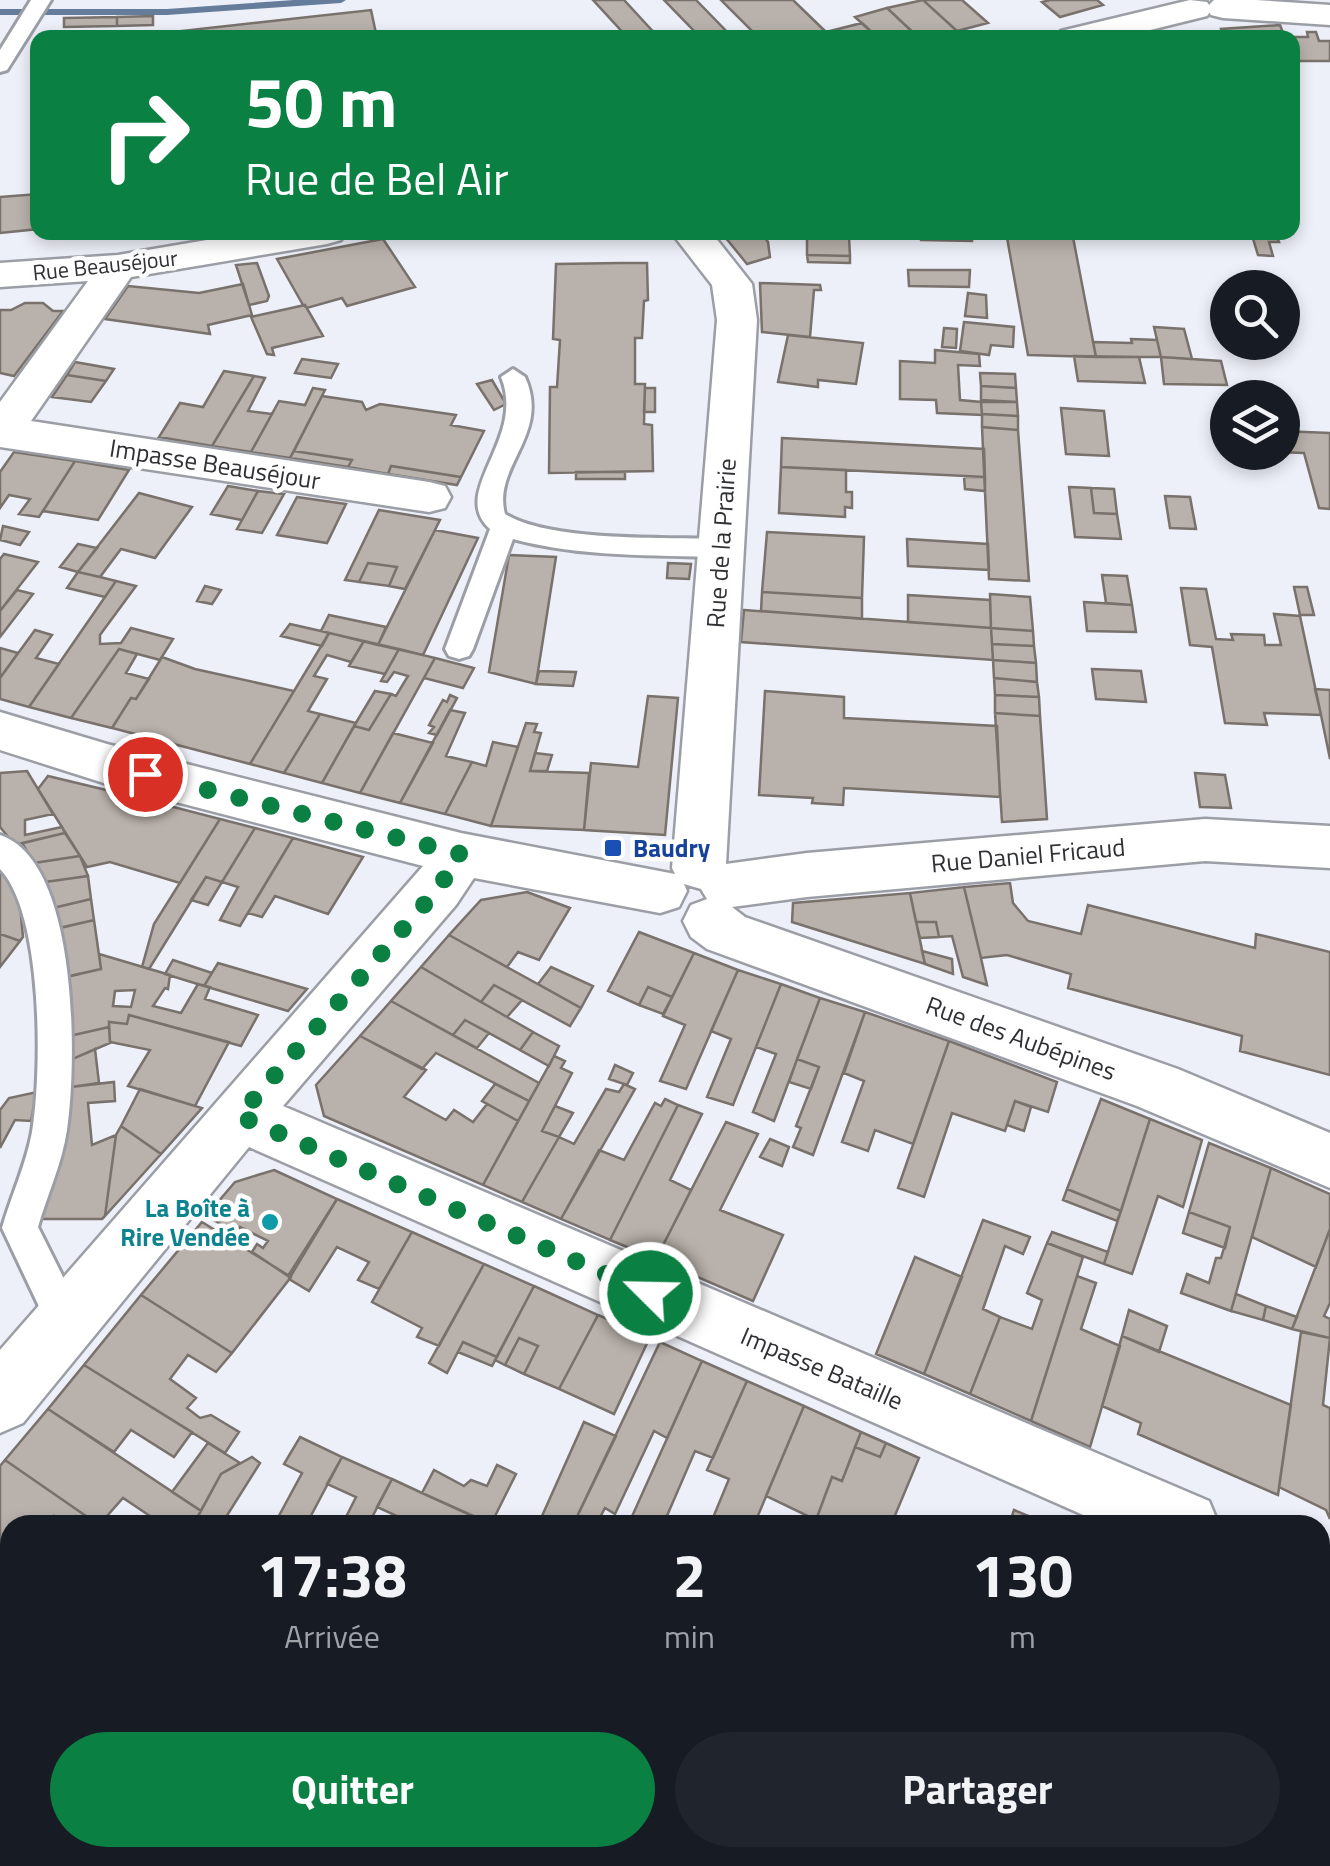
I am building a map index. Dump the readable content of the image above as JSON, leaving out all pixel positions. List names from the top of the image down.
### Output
{
  "streets": {
    "street": [
      "Rue Beauséjour",
      "Impasse Beauséjour",
      "Rue de la Prairie",
      "Rue Daniel Fricaud",
      "Rue des Aubépines",
      "Impasse Bataille"
    ]
  },
  "crossings": [
    ["Rue Beauséjour", "Impasse Beauséjour"],
    ["Rue de la Prairie", "Rue Daniel Fricaud"],
    ["Rue de la Prairie", "Rue des Aubépines"],
    ["Rue Daniel Fricaud", "Rue des Aubépines"]
  ],
  "places": {
    "transit": ["Baudry"],
    "other": ["La Boîte à Rire Vendée"]
  },
  "page": {
    "turn": ["50 m", "Rue de Bel Air"],
    "eta": [
      "17:38",
      "Arrivée",
      "2",
      "min",
      "130",
      "m"
    ],
    "buttons": ["Quitter", "Partager"]
  }
}
